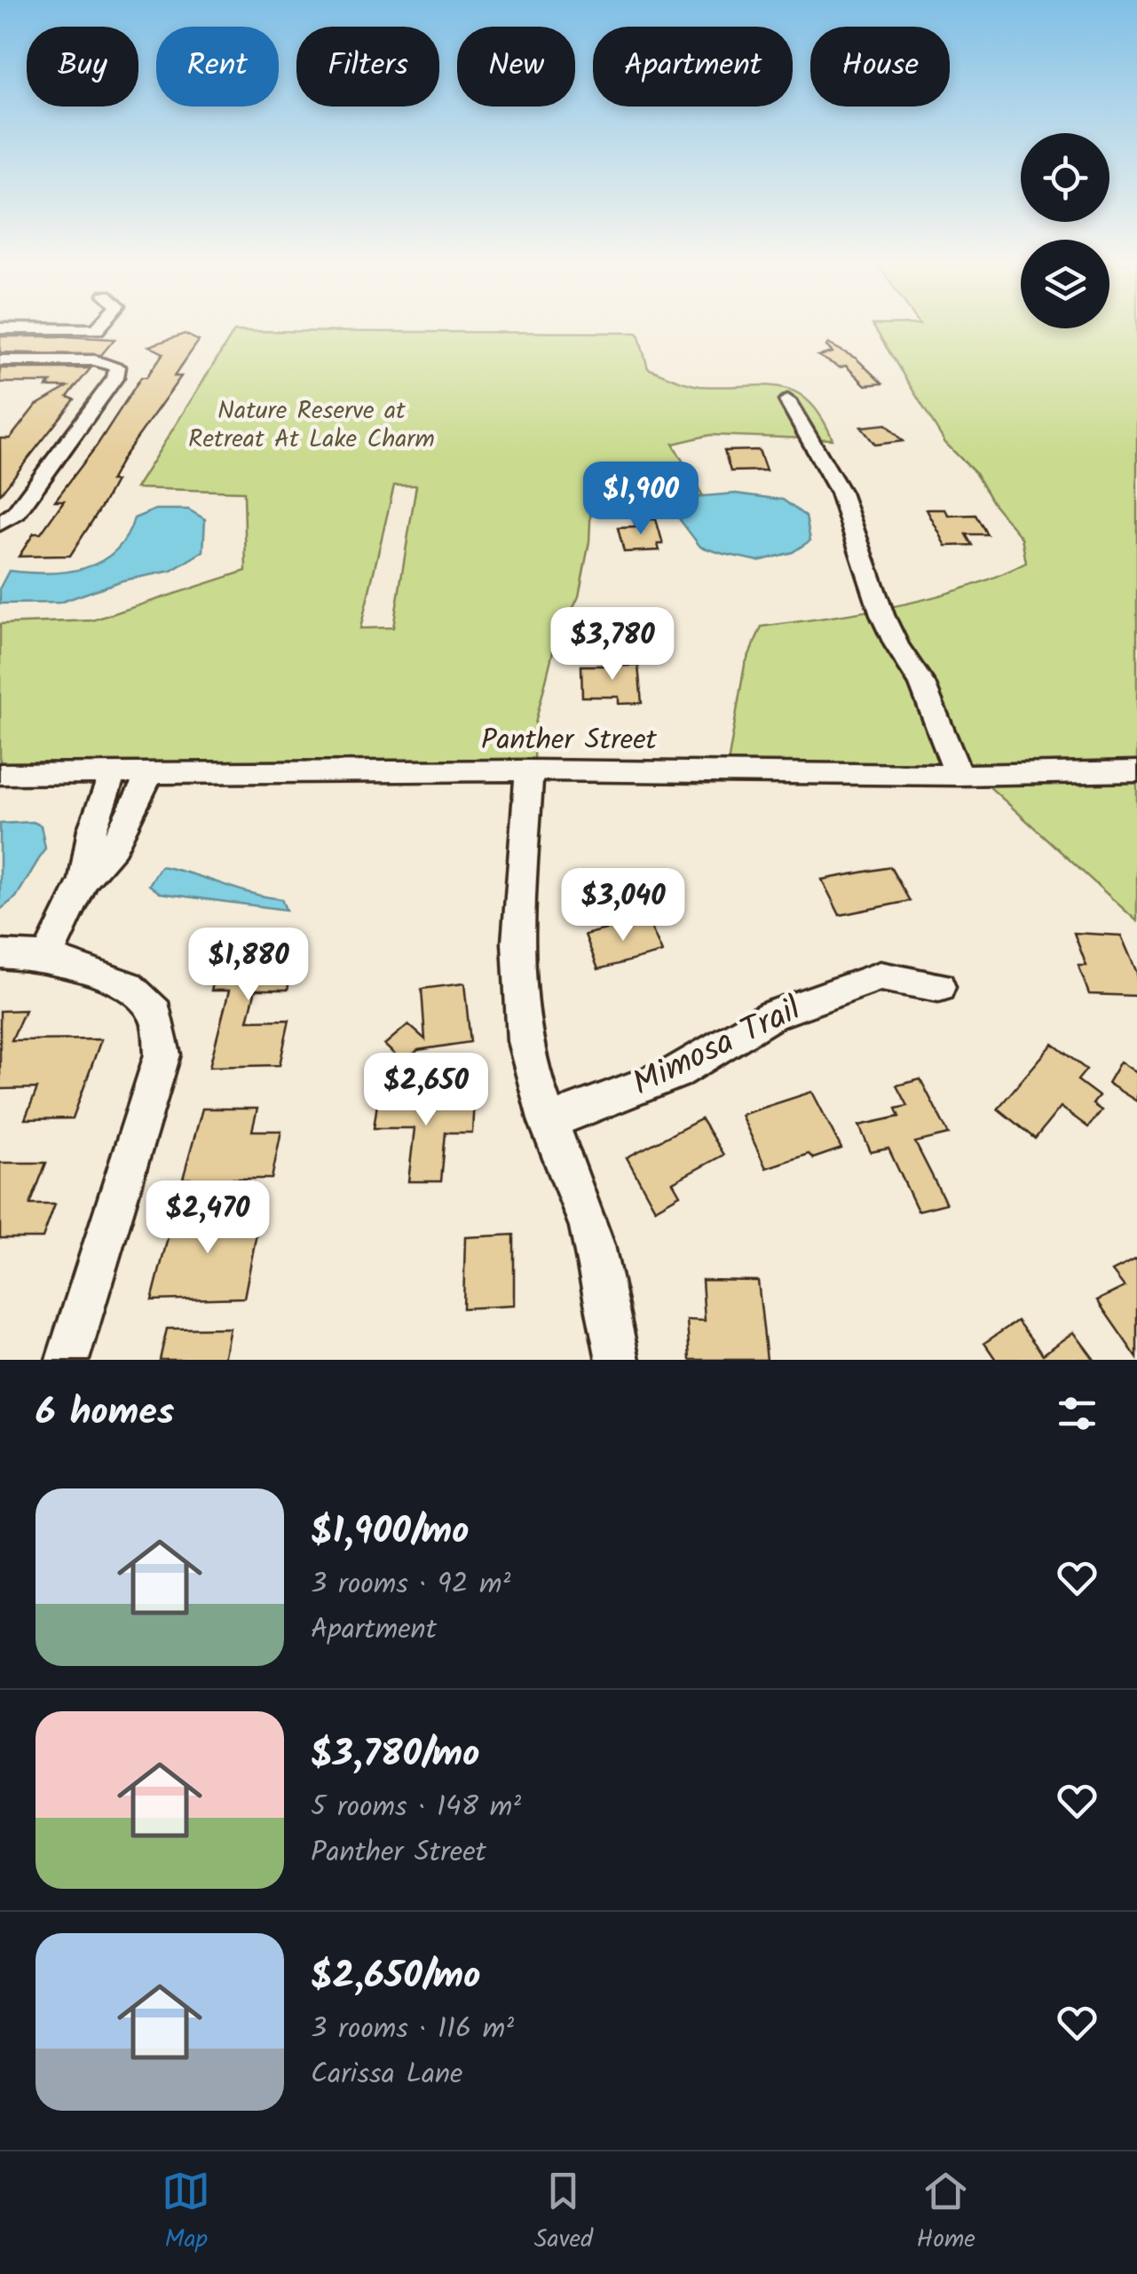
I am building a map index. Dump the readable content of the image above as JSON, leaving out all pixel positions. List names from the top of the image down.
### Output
{
  "streets": {
    "street": ["Panther Street", "Mimosa Trail"]
  },
  "parks": ["Nature Reserve at Retreat At Lake Charm"],
  "page": {
    "chip": [
      "Buy",
      "Rent",
      "Filters",
      "New",
      "Apartment",
      "House"
    ],
    "price": [
      "$1,900",
      "$3,780",
      "$3,040",
      "$1,880",
      "$2,650",
      "$2,470"
    ],
    "heading": "6 homes",
    "list": [
      {
        "name": "$1,900/mo",
        "note": "3 rooms · 92 m² · Apartment"
      },
      {
        "name": "$3,780/mo",
        "note": "5 rooms · 148 m² · Panther Street"
      },
      {
        "name": "$2,650/mo",
        "note": "3 rooms · 116 m² · Carissa Lane"
      }
    ],
    "tabs": ["Map", "Saved", "Home"]
  }
}
